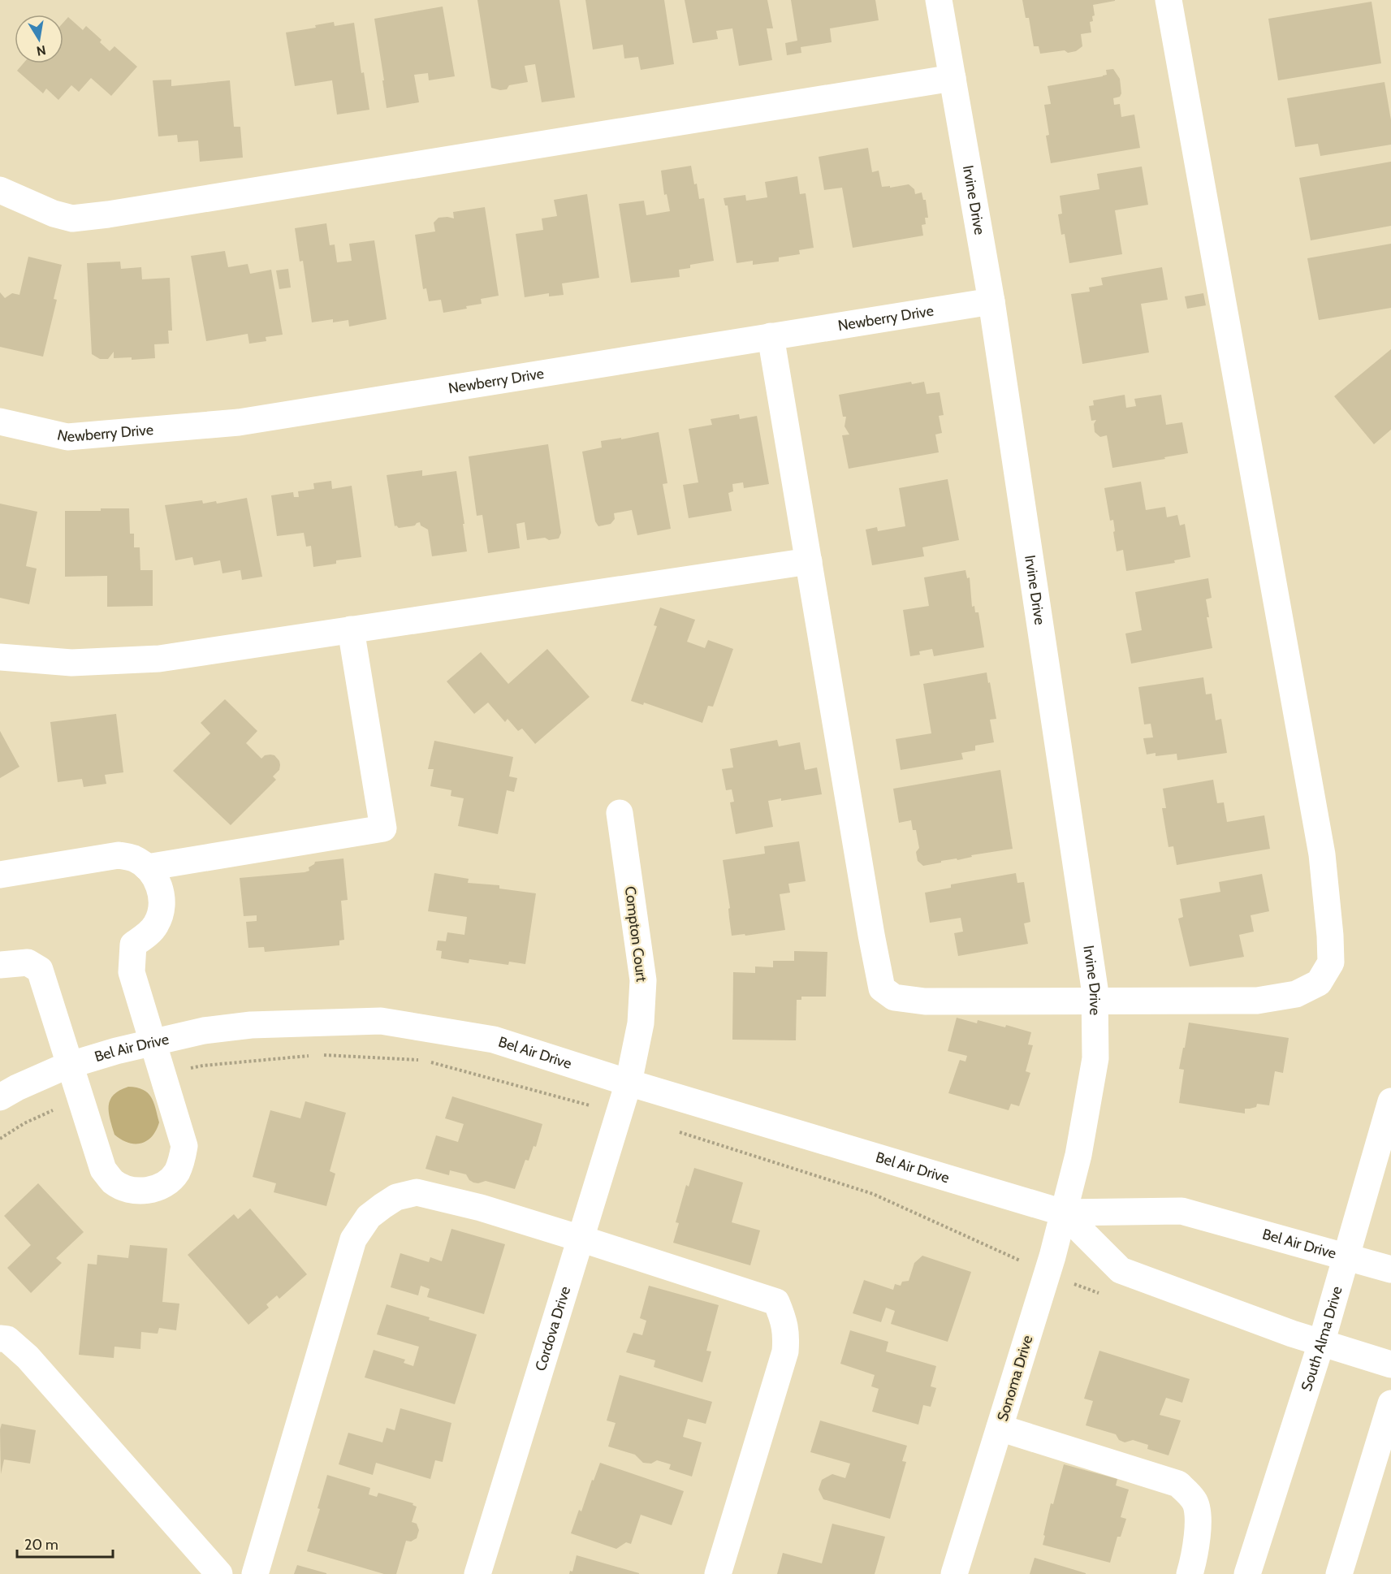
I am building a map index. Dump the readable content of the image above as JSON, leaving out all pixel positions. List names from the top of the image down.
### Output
{
  "streets": {
    "street": [
      "Irvine Drive",
      "Newberry Drive",
      "Compton Court",
      "Bel Air Drive",
      "Cordova Drive",
      "South Alma Drive",
      "Sonoma Drive"
    ]
  },
  "crossings": [
    ["Irvine Drive", "Newberry Drive"],
    ["Irvine Drive", "Sonoma Drive"],
    ["Compton Court", "Bel Air Drive"],
    ["Compton Court", "Cordova Drive"],
    ["Bel Air Drive", "Cordova Drive"],
    ["Bel Air Drive", "South Alma Drive"],
    ["Bel Air Drive", "Sonoma Drive"]
  ],
  "scale_bar": "20 m",
  "north": "bottom"
}
